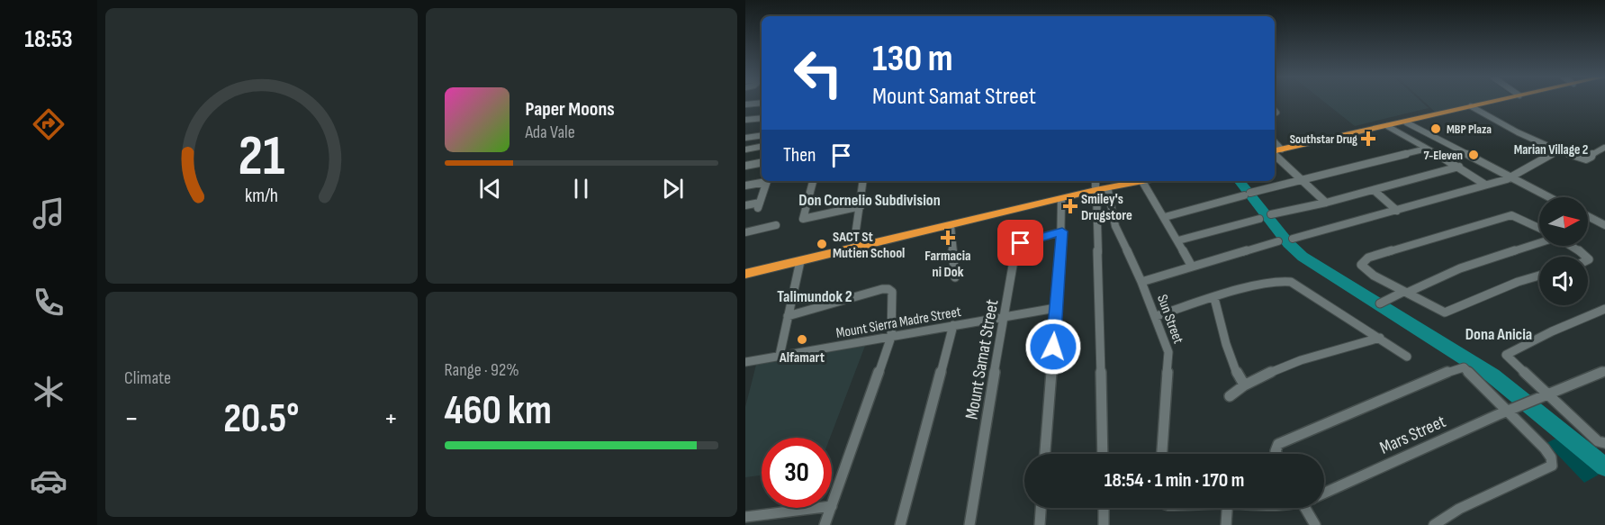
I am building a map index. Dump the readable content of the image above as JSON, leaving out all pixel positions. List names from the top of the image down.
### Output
{
  "streets": {
    "street": [
      "Sun Street",
      "Mount Sierra Madre Street",
      "Mount Samat Street",
      "Mars Street"
    ]
  },
  "crossings": [
    ["Mount Sierra Madre Street", "Mount Samat Street"]
  ],
  "districts": [
    "Marian Village 2",
    "Don Cornelio Subdivision",
    "Talimundok 2",
    "Dona Anicia"
  ],
  "places": {
    "other": [
      "MBP Plaza",
      "7-Eleven",
      "SACT St Mutien School",
      "Alfamart"
    ],
    "health": ["Southstar Drug", "Smiley's Drugstore", "Farmacia ni Dok"]
  },
  "north": "right",
  "page": {
    "tabs": "18:53",
    "turn": ["130 m", "Mount Samat Street"],
    "song": ["Paper Moons", "Ada Vale"],
    "then": "Then",
    "tile": [
      "Climate",
      ["Range · 92%", "460 km"]
    ],
    "heat": ["−", "20.5°", "+"],
    "limit": "30",
    "trip": "18:54 · 1 min · 170 m",
    "gauge": ["21", "km/h"]
  }
}
